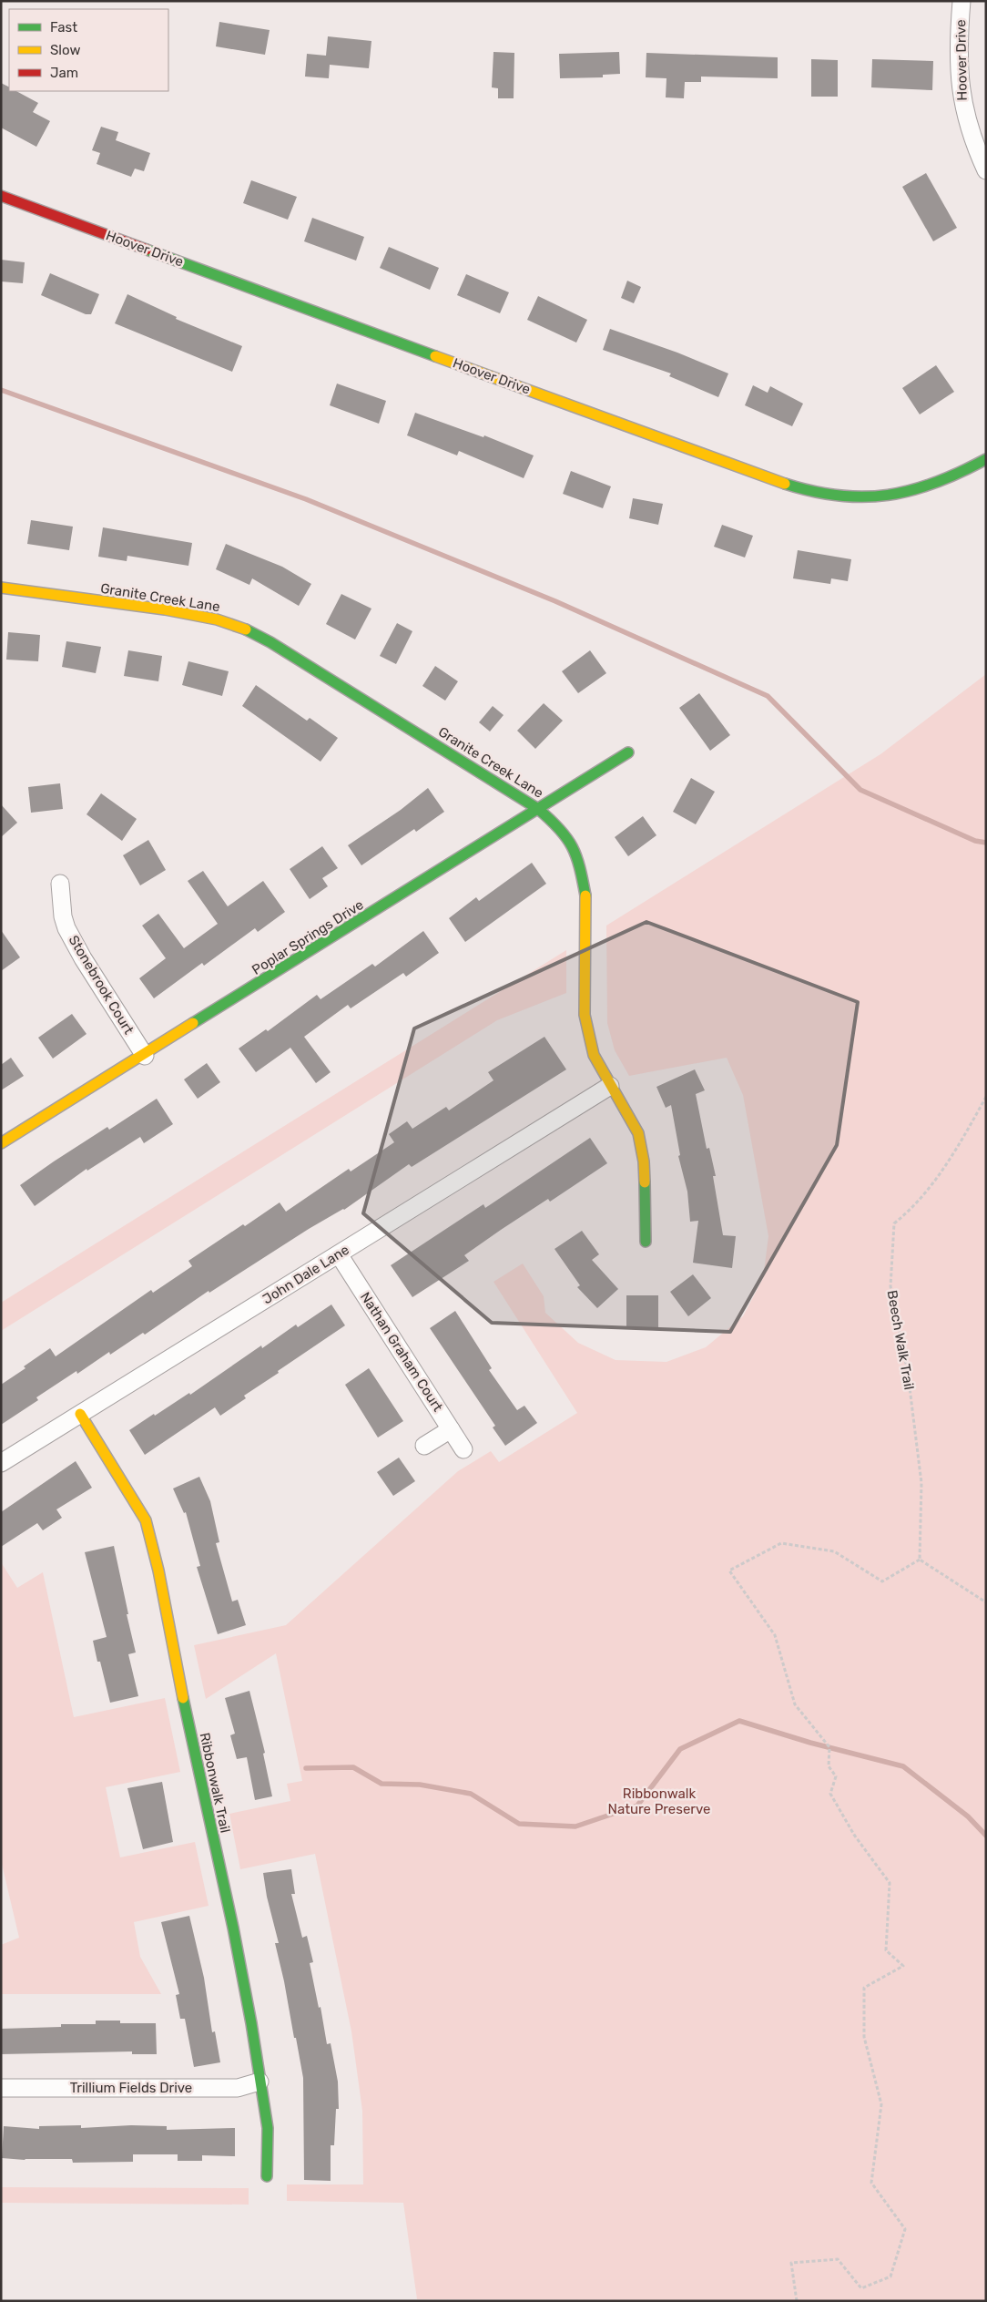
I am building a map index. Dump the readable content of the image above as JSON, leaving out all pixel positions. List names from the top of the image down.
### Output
{
  "streets": {
    "street": [
      "Hoover Drive",
      "Granite Creek Lane",
      "Poplar Springs Drive",
      "Stonebrook Court",
      "John Dale Lane",
      "Nathan Graham Court",
      "Ribbonwalk Trail",
      "Trillium Fields Drive"
    ],
    "path": ["Beech Walk Trail"]
  },
  "crossings": [
    ["Granite Creek Lane", "Poplar Springs Drive"],
    ["Granite Creek Lane", "John Dale Lane"],
    ["Poplar Springs Drive", "Stonebrook Court"],
    ["John Dale Lane", "Nathan Graham Court"],
    ["John Dale Lane", "Ribbonwalk Trail"],
    ["Ribbonwalk Trail", "Trillium Fields Drive"]
  ],
  "parks": ["Ribbonwalk Nature Preserve"],
  "legend": ["Fast", "Slow", "Jam"]
}
